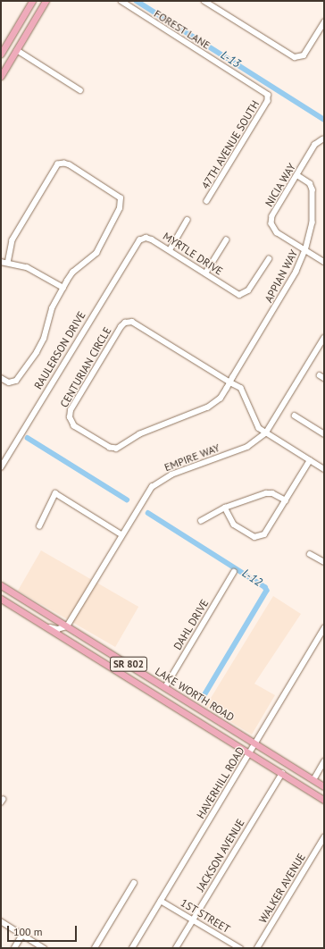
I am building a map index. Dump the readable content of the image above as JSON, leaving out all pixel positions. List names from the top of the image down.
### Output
{
  "streets": {
    "main road": ["SR 802", "LAKE WORTH ROAD"],
    "street": [
      "FOREST LANE",
      "47TH AVENUE SOUTH",
      "NICIA WAY",
      "MYRTLE DRIVE",
      "APPIAN WAY",
      "RAULERSON DRIVE",
      "CENTURIAN CIRCLE",
      "EMPIRE WAY",
      "DAHL DRIVE",
      "HAVERHILL ROAD",
      "JACKSON AVENUE",
      "WALKER AVENUE",
      "1ST STREET"
    ]
  },
  "crossings": [
    ["FOREST LANE", "47TH AVENUE SOUTH"],
    ["NICIA WAY", "APPIAN WAY"],
    ["MYRTLE DRIVE", "RAULERSON DRIVE"],
    ["APPIAN WAY", "CENTURIAN CIRCLE"],
    ["EMPIRE WAY", "LAKE WORTH ROAD"],
    ["DAHL DRIVE", "LAKE WORTH ROAD"],
    ["LAKE WORTH ROAD", "HAVERHILL ROAD"],
    ["LAKE WORTH ROAD", "JACKSON AVENUE"],
    ["HAVERHILL ROAD", "1ST STREET"],
    ["JACKSON AVENUE", "1ST STREET"]
  ],
  "water": ["L-13", "L-12"],
  "scale_bar": "100 m"
}
